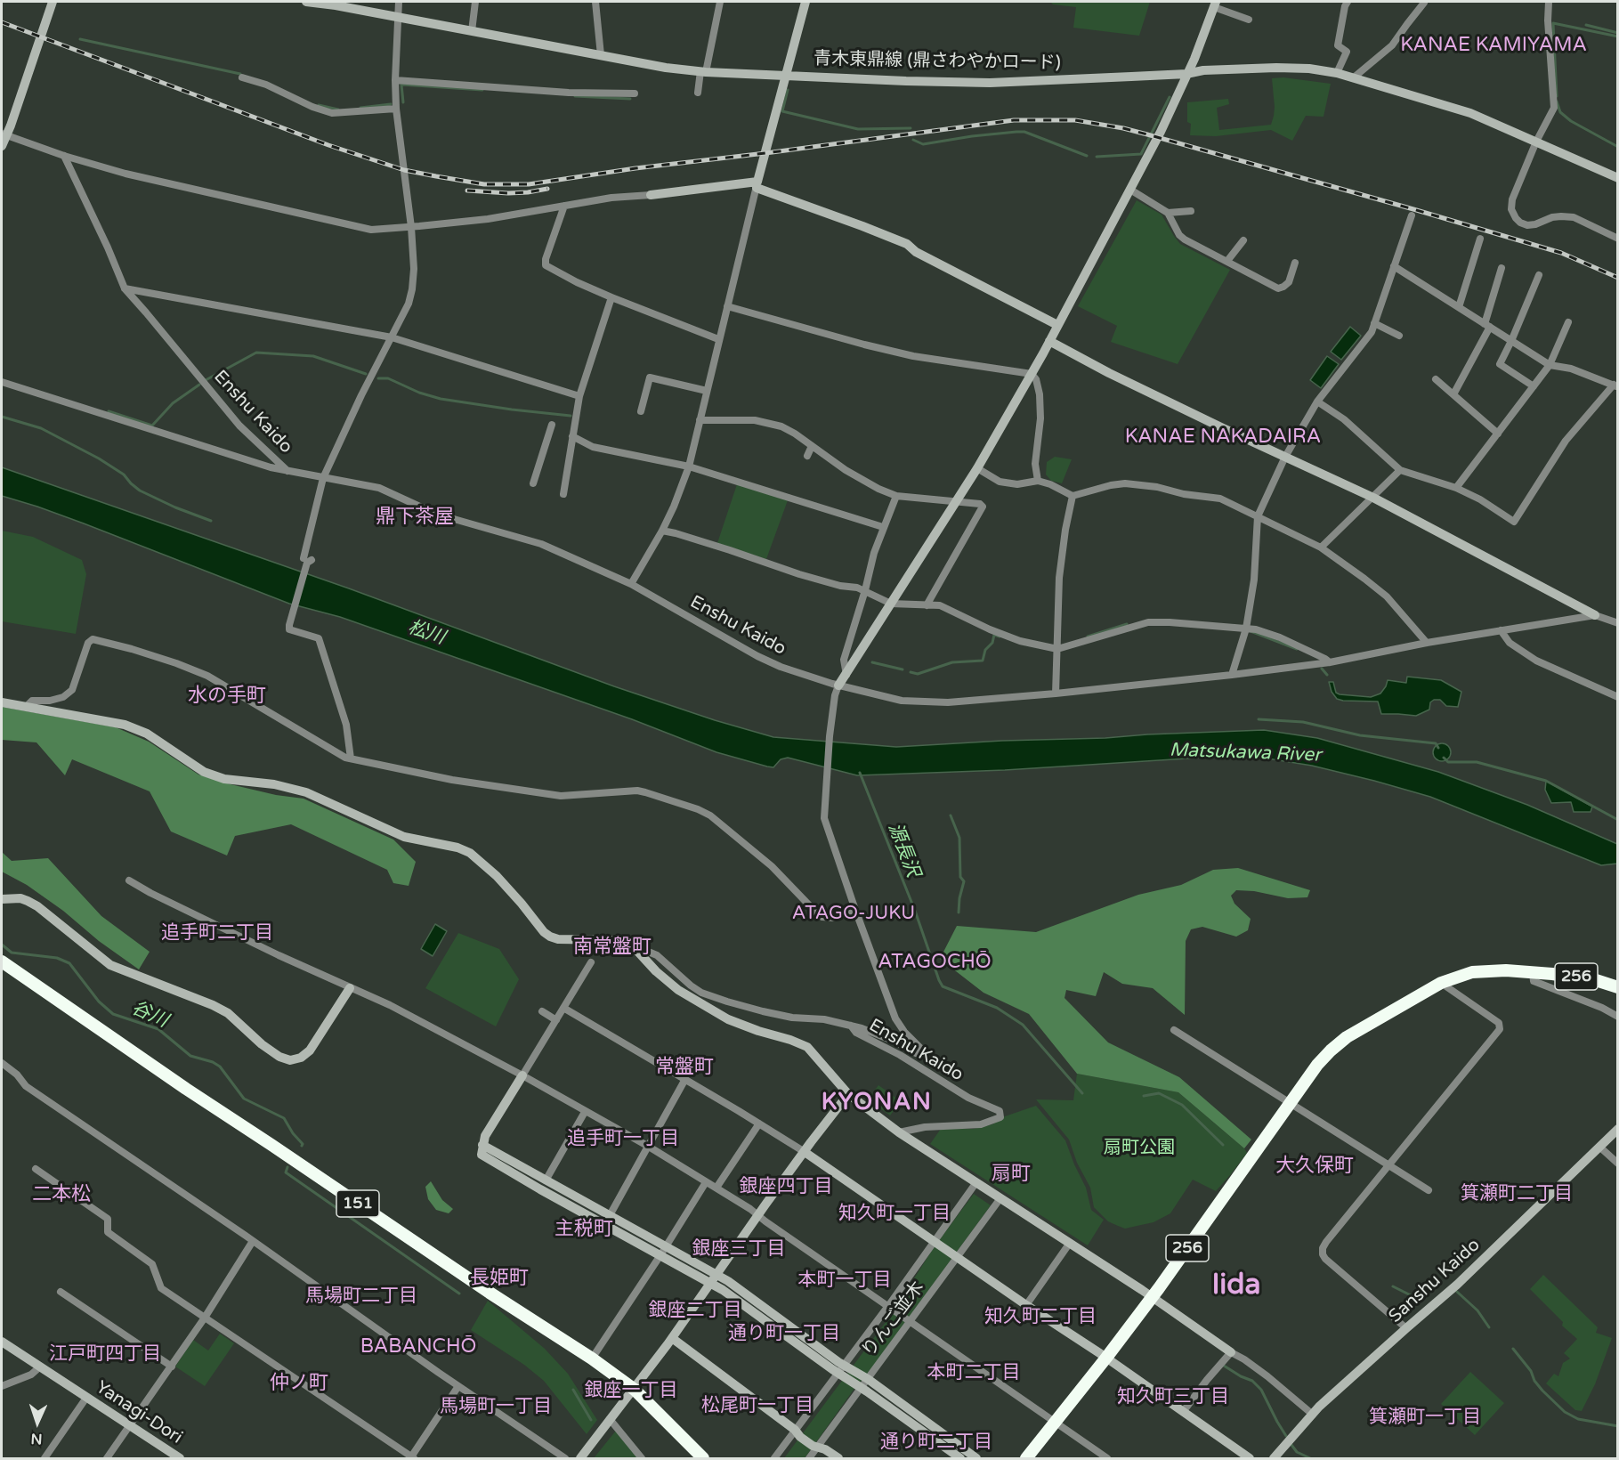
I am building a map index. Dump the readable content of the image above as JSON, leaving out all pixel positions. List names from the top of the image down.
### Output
{
  "streets": {
    "highway": ["256", "151"],
    "street": [
      "青木東鼎線 (鼎さわやかロード)",
      "Enshu Kaido",
      "Sanshu Kaido",
      "りんご並木",
      "Yanagi-Dori"
    ]
  },
  "districts": [
    "KANAE KAMIYAMA",
    "KANAE NAKADAIRA",
    "鼎下茶屋",
    "水の手町",
    "ATAGO-JUKU",
    "追手町二丁目",
    "南常盤町",
    "ATAGOCHŌ",
    "常盤町",
    "KYONAN",
    "追手町一丁目",
    "大久保町",
    "扇町",
    "銀座四丁目",
    "箕瀬町二丁目",
    "二本松",
    "知久町一丁目",
    "主税町",
    "銀座三丁目",
    "長姫町",
    "本町一丁目",
    "Iida",
    "馬場町二丁目",
    "銀座二丁目",
    "知久町二丁目",
    "通り町一丁目",
    "BABANCHŌ",
    "江戸町四丁目",
    "本町二丁目",
    "仲ノ町",
    "銀座一丁目",
    "知久町三丁目",
    "松尾町一丁目",
    "馬場町一丁目",
    "箕瀬町一丁目",
    "通り町二丁目"
  ],
  "water": [
    "松川",
    "Matsukawa River",
    "源長沢",
    "谷川"
  ],
  "parks": ["扇町公園"],
  "north": "bottom"
}
